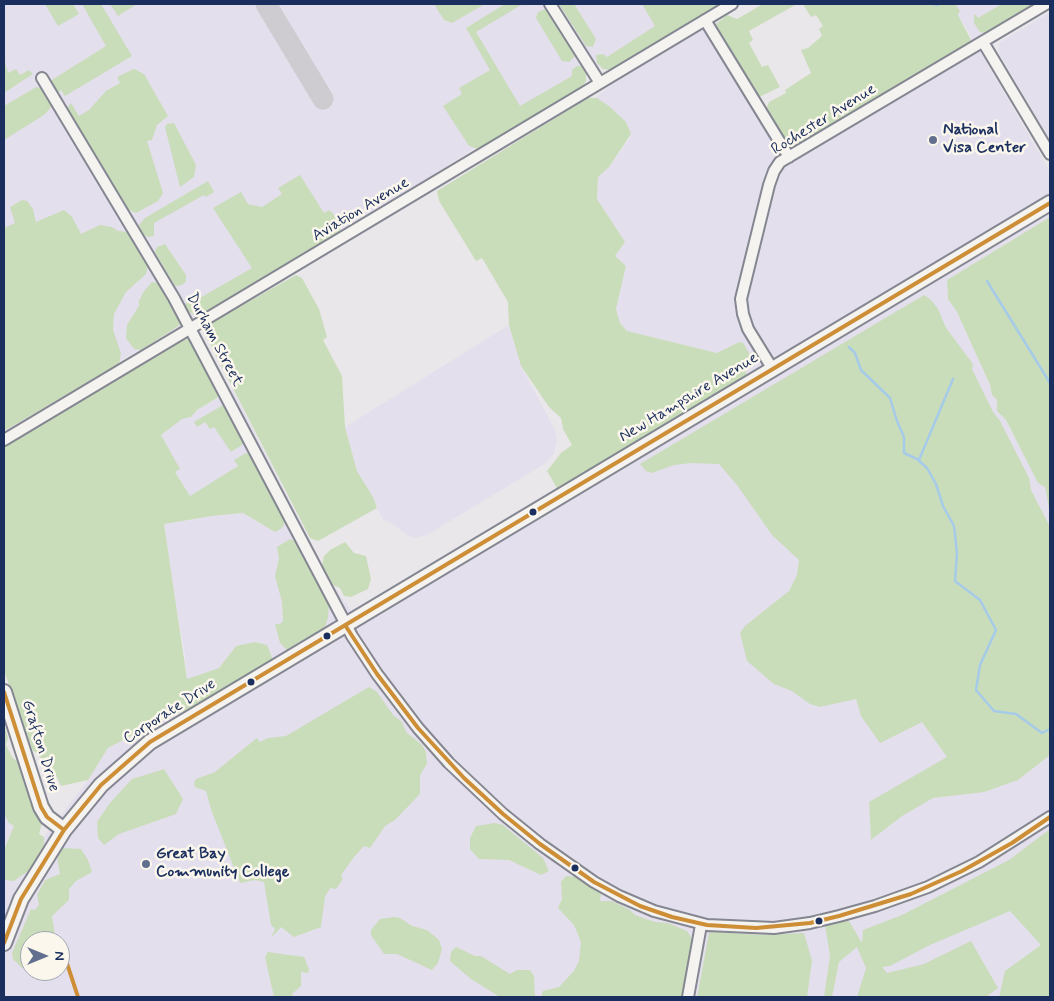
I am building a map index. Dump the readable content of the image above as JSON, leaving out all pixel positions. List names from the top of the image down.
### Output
{
  "streets": {
    "street": [
      "Rochester Avenue",
      "Aviation Avenue",
      "Durham Street",
      "New Hampshire Avenue",
      "Corporate Drive",
      "Grafton Drive"
    ]
  },
  "crossings": [
    ["Rochester Avenue", "New Hampshire Avenue"],
    ["Aviation Avenue", "Durham Street"],
    ["Durham Street", "New Hampshire Avenue"],
    ["Durham Street", "Corporate Drive"],
    ["New Hampshire Avenue", "Corporate Drive"],
    ["Corporate Drive", "Grafton Drive"]
  ],
  "places": ["National Visa Center", "Great Bay Community College"],
  "north": "right"
}
